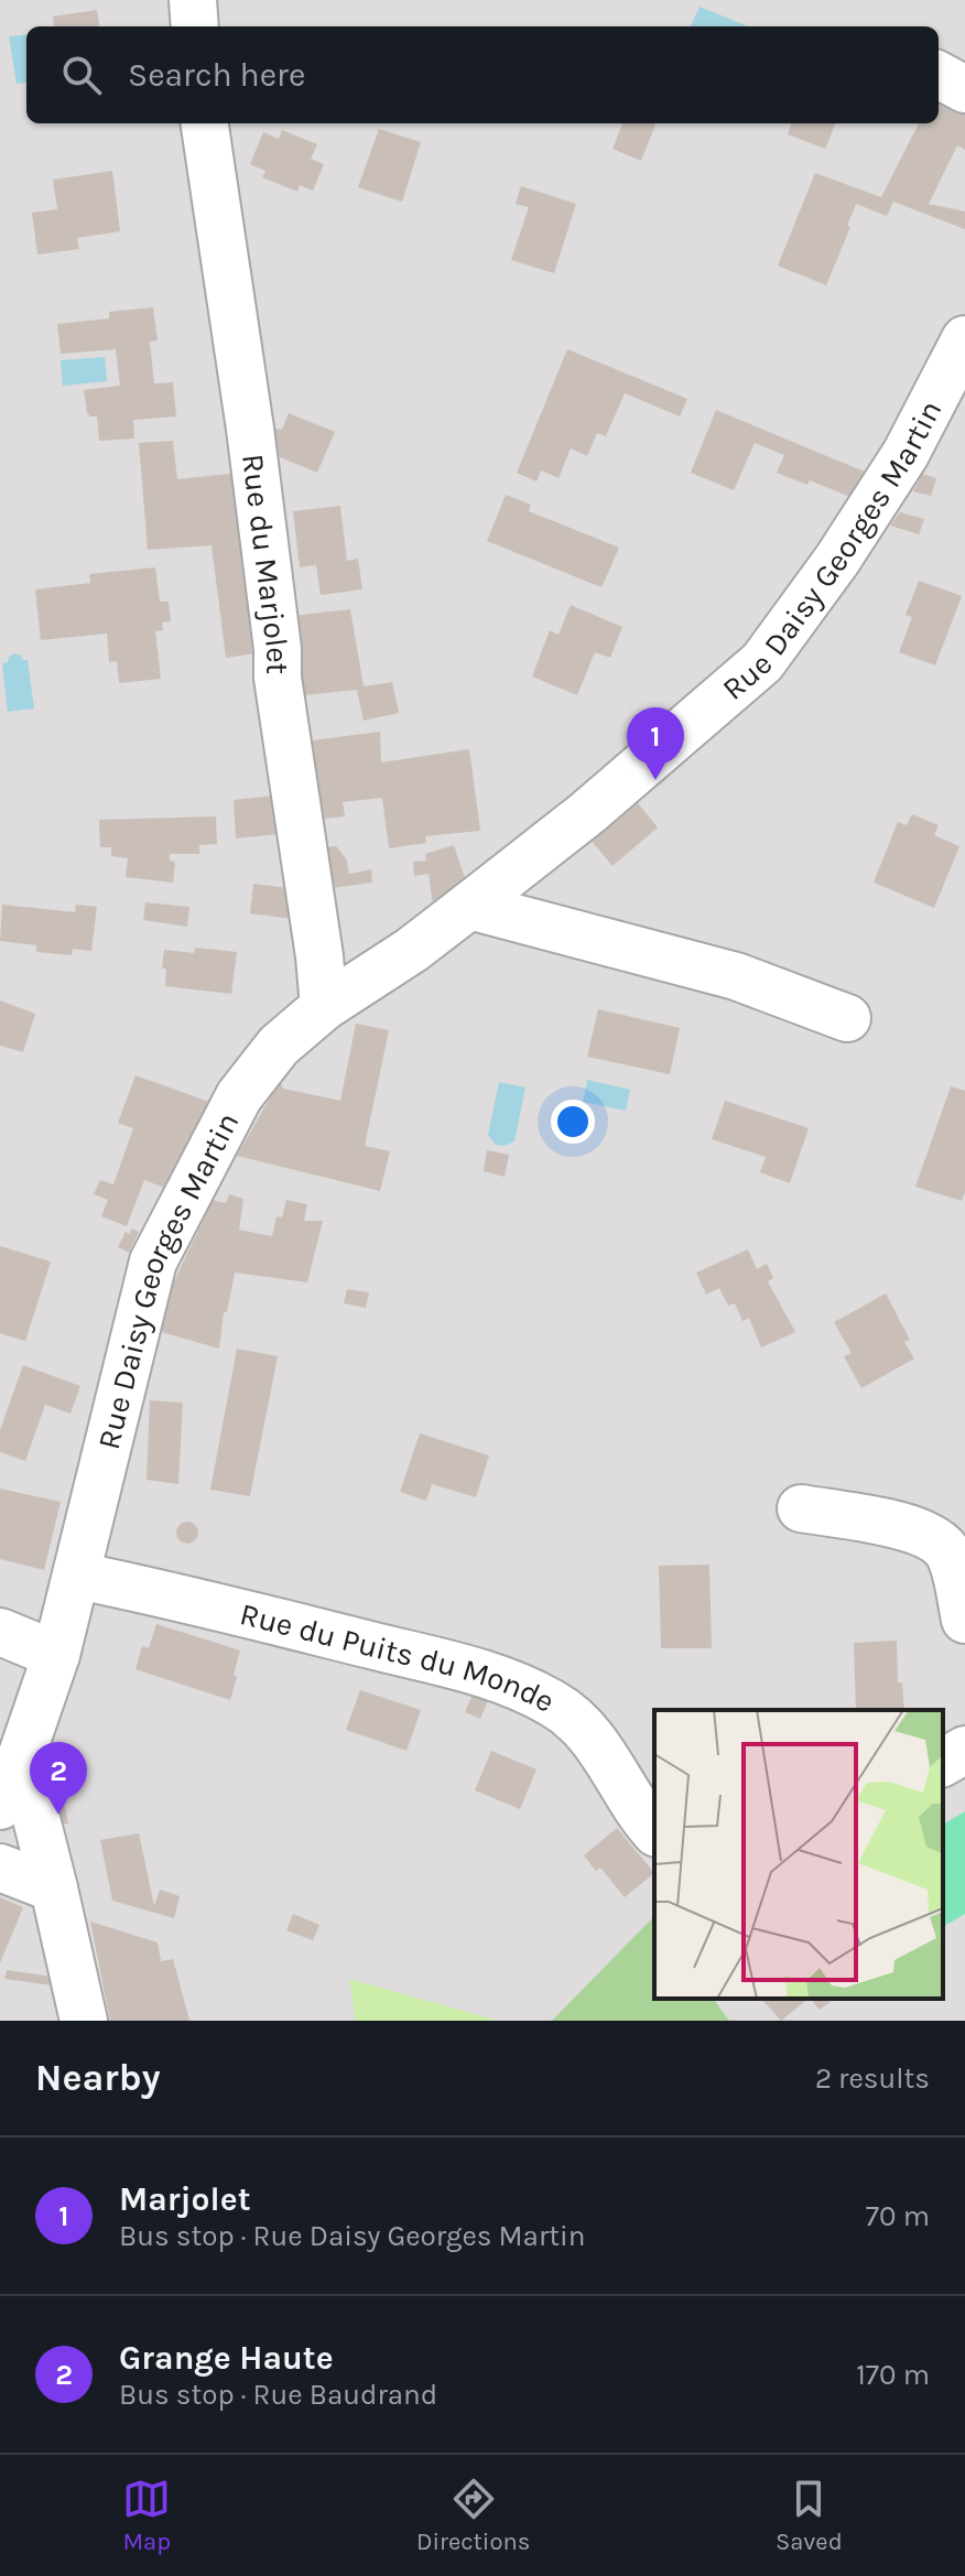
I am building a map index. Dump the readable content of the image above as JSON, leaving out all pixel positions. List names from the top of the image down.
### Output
{
  "streets": {
    "street": ["Rue Daisy Georges Martin", "Rue du Marjolet", "Rue du Puits du Monde"]
  },
  "crossings": [
    ["Rue Daisy Georges Martin", "Rue du Marjolet"],
    ["Rue Daisy Georges Martin", "Rue du Puits du Monde"]
  ],
  "page": {
    "search": "Search here",
    "pins": ["1", "2"],
    "heading": ["Nearby", "2 results"],
    "list": [
      {
        "mark": "1",
        "name": "Marjolet",
        "note": "Bus stop · Rue Daisy Georges Martin",
        "value": "70 m"
      },
      {
        "mark": "2",
        "name": "Grange Haute",
        "note": "Bus stop · Rue Baudrand",
        "value": "170 m"
      }
    ],
    "nav": ["Map", "Directions", "Saved"]
  }
}
